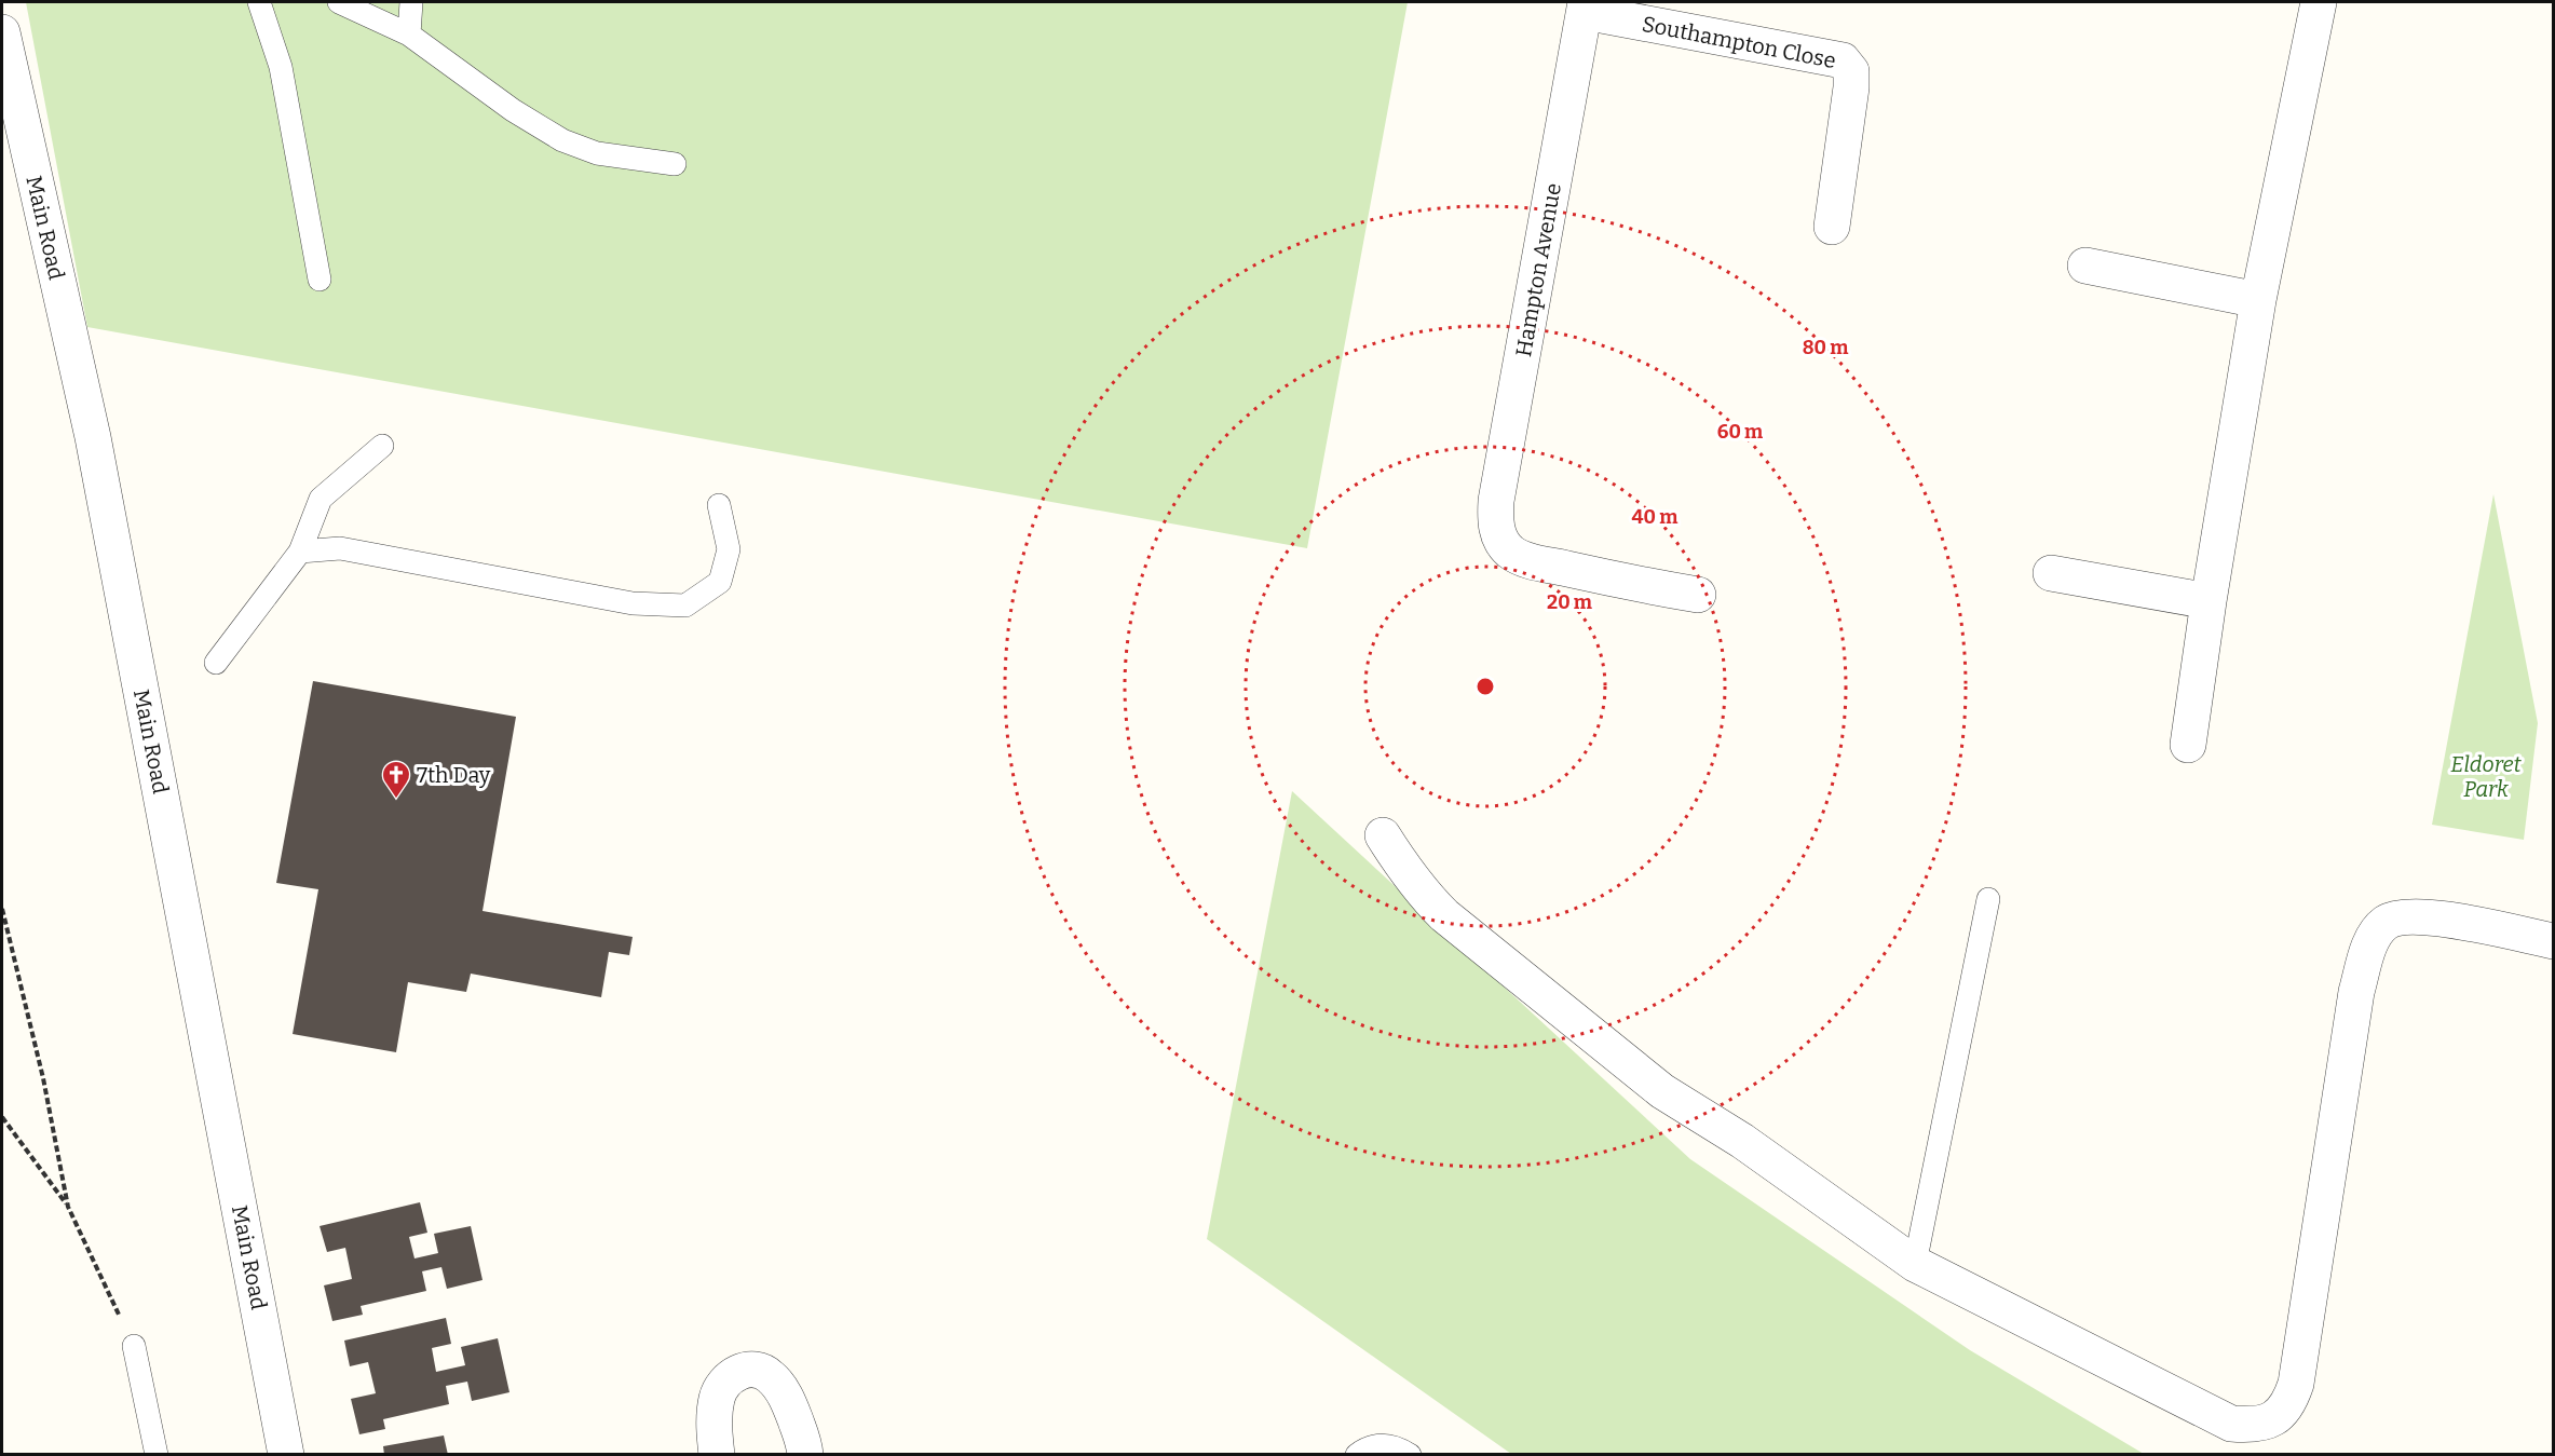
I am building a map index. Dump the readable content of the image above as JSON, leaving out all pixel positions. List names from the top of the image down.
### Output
{
  "streets": {
    "street": ["Southampton Close", "Main Road", "Hampton Avenue"]
  },
  "crossings": [
    ["Southampton Close", "Hampton Avenue"]
  ],
  "parks": ["Eldoret Park"],
  "places": {
    "church": ["7th Day"]
  },
  "rings": [
    "80 m",
    "60 m",
    "40 m",
    "20 m"
  ]
}
